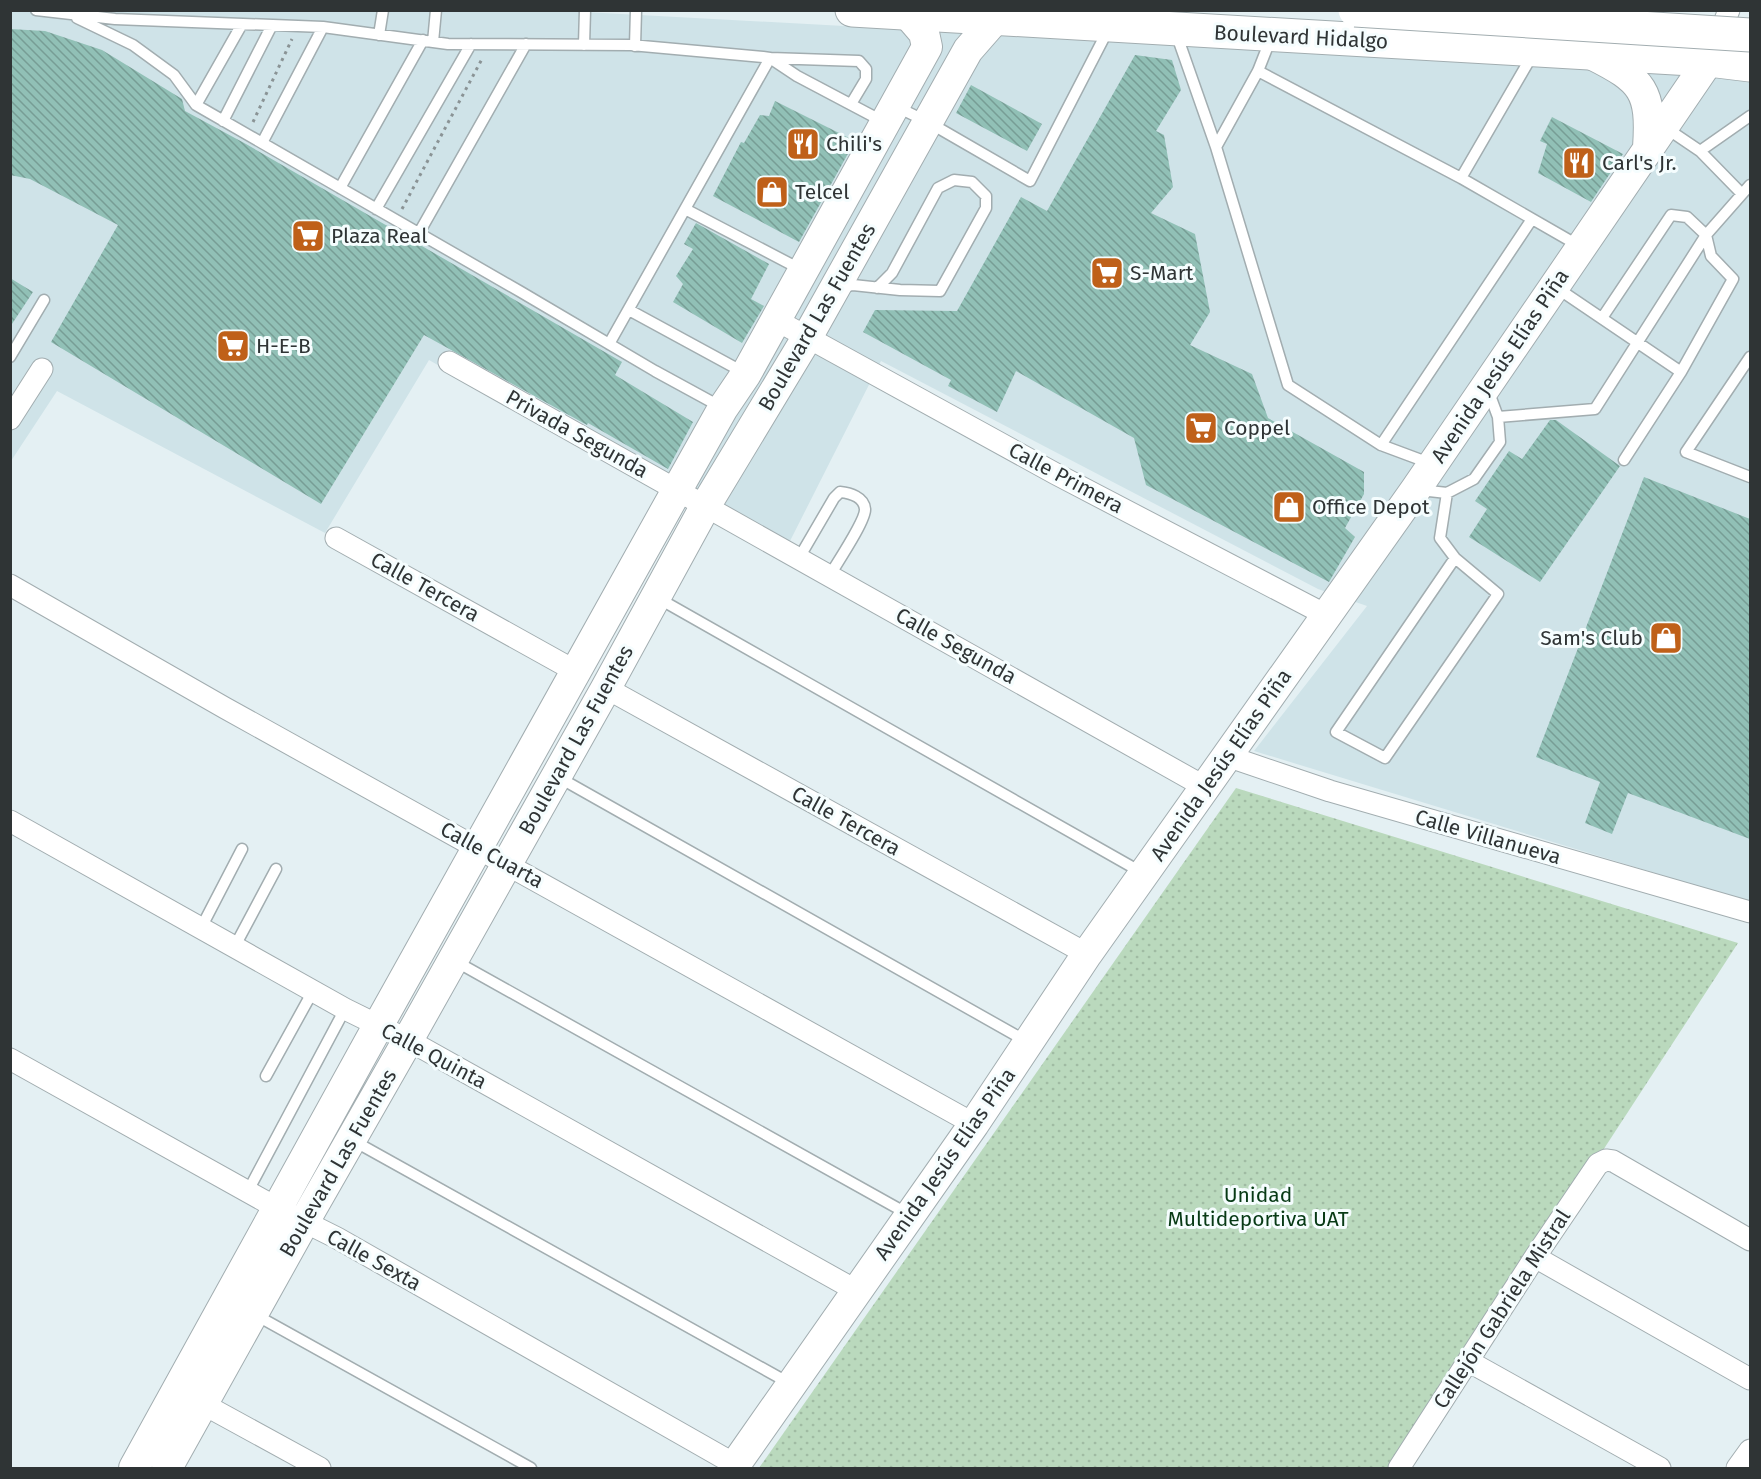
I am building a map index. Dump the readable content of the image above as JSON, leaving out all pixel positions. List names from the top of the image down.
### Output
{
  "streets": {
    "main road": ["Boulevard Hidalgo"],
    "street": [
      "Boulevard Las Fuentes",
      "Avenida Jesús Elías Piña",
      "Privada Segunda",
      "Calle Primera",
      "Calle Tercera",
      "Calle Segunda",
      "Calle Villanueva",
      "Calle Cuarta",
      "Calle Quinta",
      "Calle Sexta",
      "Callejón Gabriela Mistral"
    ]
  },
  "crossings": [
    ["Boulevard Hidalgo", "Boulevard Las Fuentes"],
    ["Boulevard Hidalgo", "Avenida Jesús Elías Piña"],
    ["Boulevard Las Fuentes", "Privada Segunda"],
    ["Boulevard Las Fuentes", "Calle Primera"],
    ["Boulevard Las Fuentes", "Calle Tercera"],
    ["Boulevard Las Fuentes", "Calle Segunda"],
    ["Boulevard Las Fuentes", "Calle Cuarta"],
    ["Boulevard Las Fuentes", "Calle Quinta"],
    ["Boulevard Las Fuentes", "Calle Sexta"],
    ["Avenida Jesús Elías Piña", "Calle Primera"],
    ["Avenida Jesús Elías Piña", "Calle Tercera"],
    ["Avenida Jesús Elías Piña", "Calle Segunda"],
    ["Avenida Jesús Elías Piña", "Calle Villanueva"],
    ["Avenida Jesús Elías Piña", "Calle Cuarta"],
    ["Avenida Jesús Elías Piña", "Calle Quinta"],
    ["Avenida Jesús Elías Piña", "Calle Sexta"],
    ["Privada Segunda", "Calle Segunda"]
  ],
  "parks": ["Unidad Multideportiva UAT"],
  "places": {
    "restaurant": ["Chili's", "Carl's Jr."],
    "shop": ["Telcel", "Office Depot", "Sam's Club"],
    "supermarket": [
      "Plaza Real",
      "S-Mart",
      "H-E-B",
      "Coppel"
    ]
  }
}
